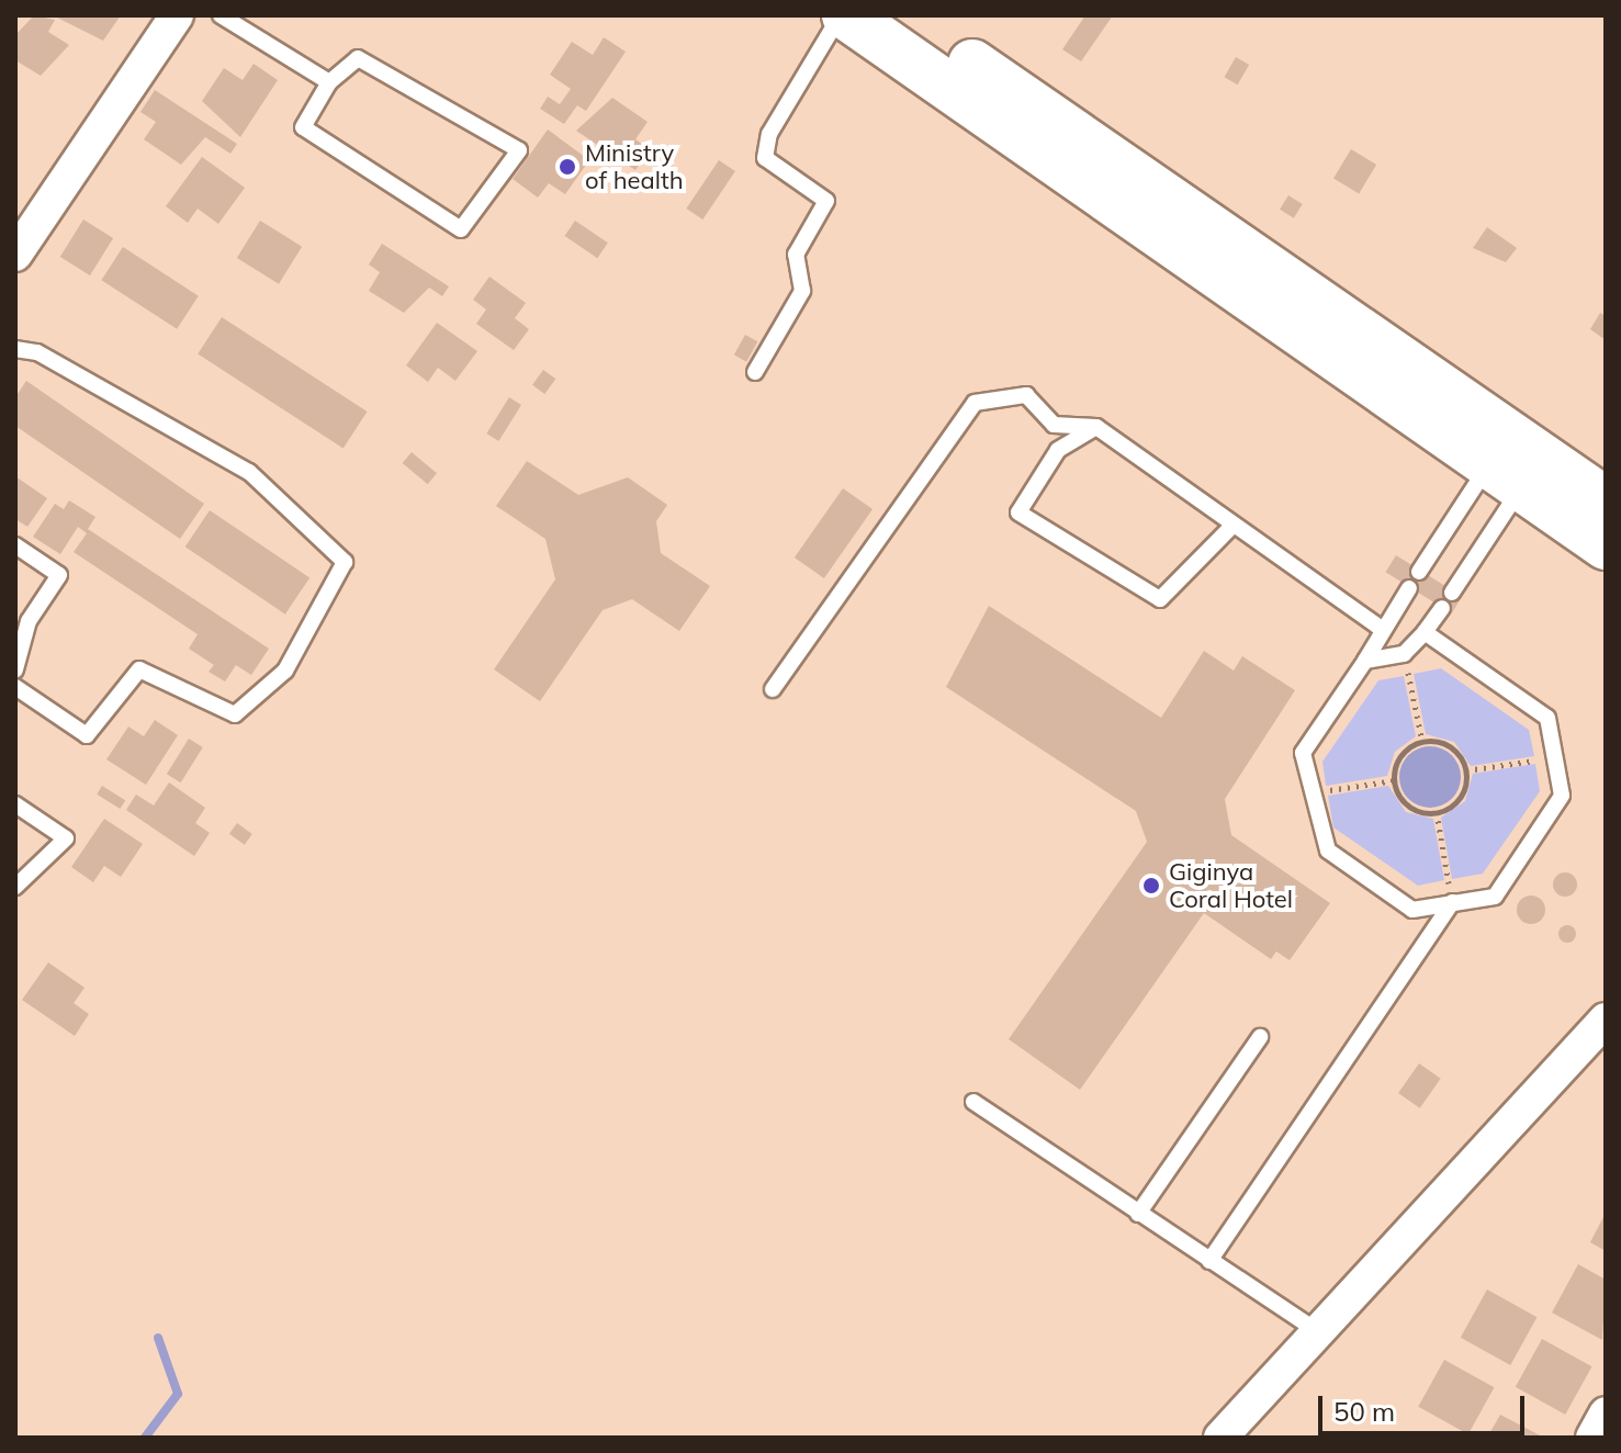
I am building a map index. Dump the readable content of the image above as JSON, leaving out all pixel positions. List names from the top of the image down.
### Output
{
  "places": ["Ministry of health", "Giginya Coral Hotel"],
  "scale_bar": "50 m"
}
